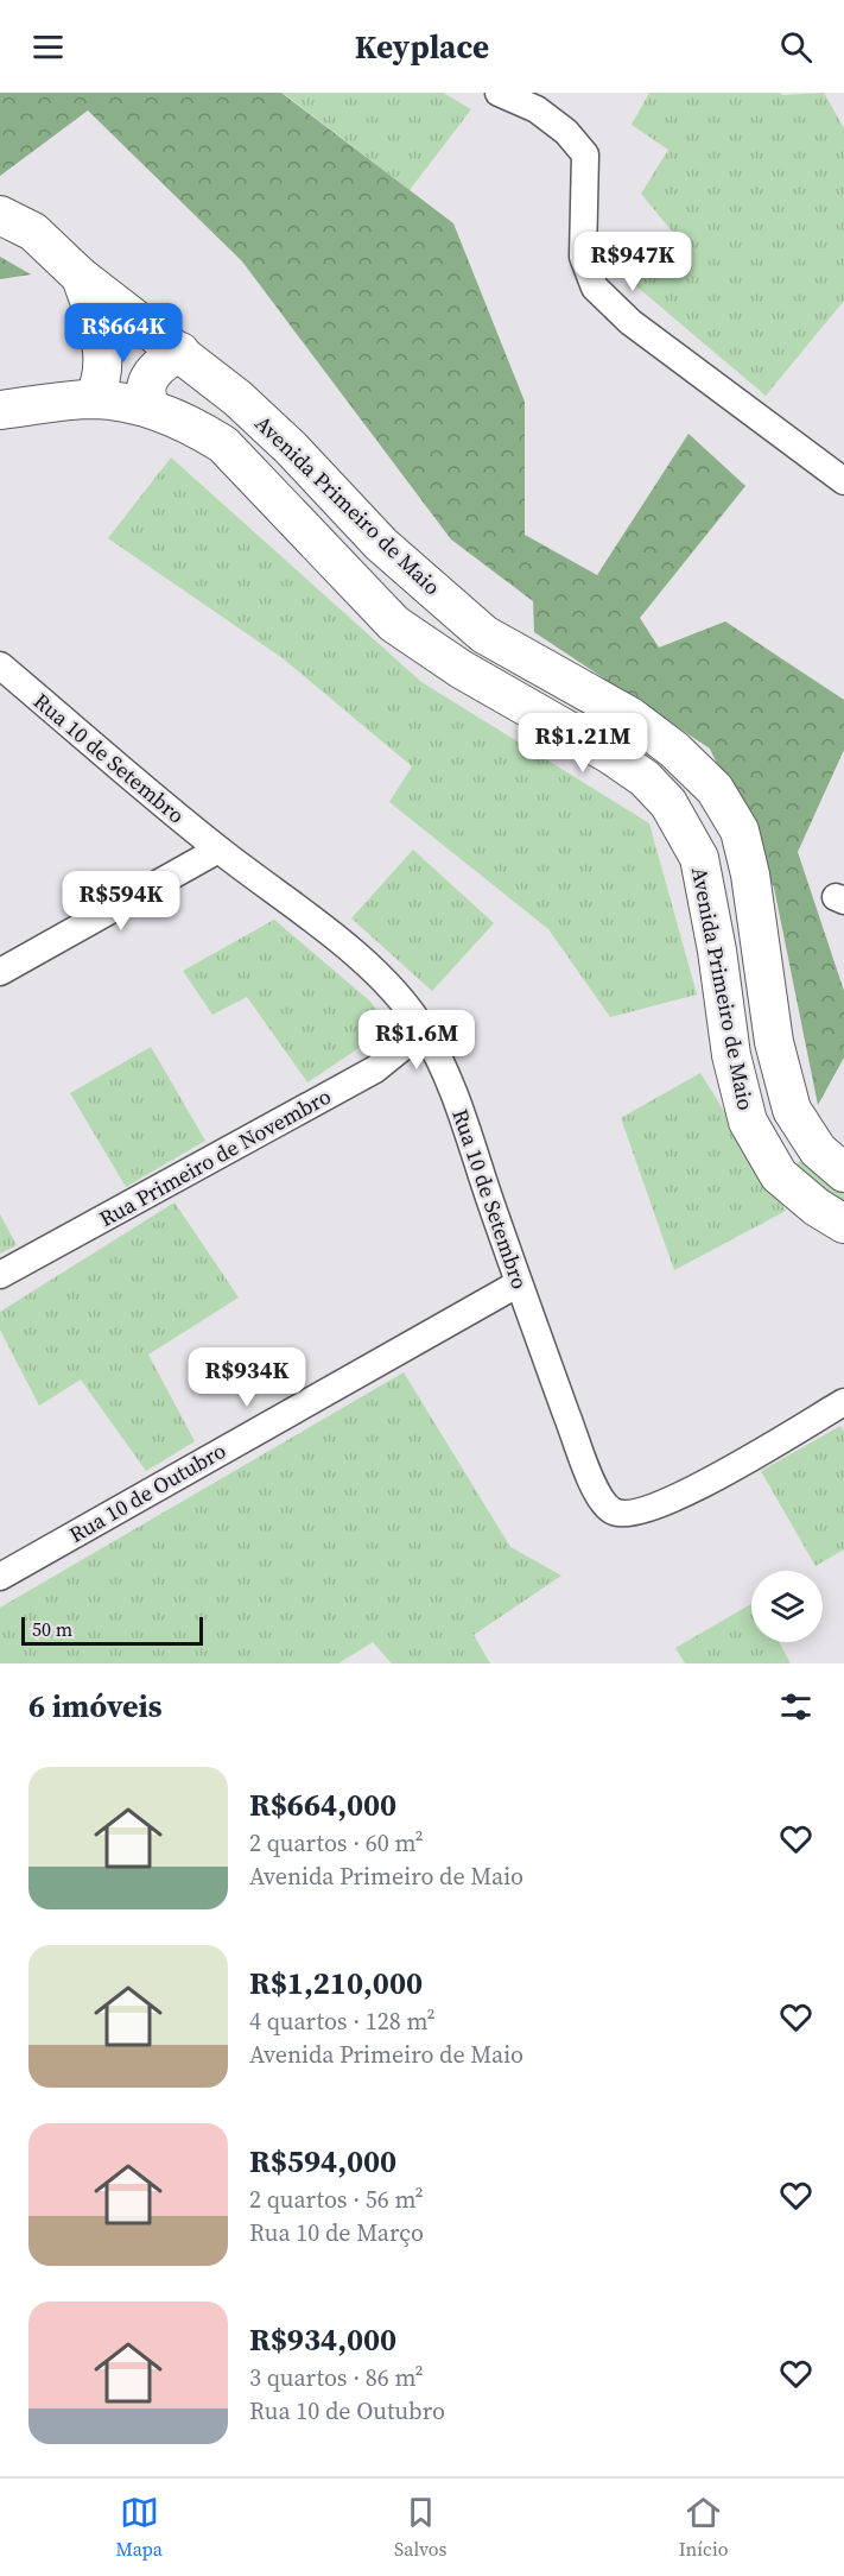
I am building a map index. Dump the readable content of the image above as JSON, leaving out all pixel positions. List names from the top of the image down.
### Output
{
  "streets": {
    "main road": ["Avenida Primeiro de Maio"],
    "street": ["Rua 10 de Setembro", "Rua Primeiro de Novembro", "Rua 10 de Outubro"]
  },
  "crossings": [
    ["Rua 10 de Setembro", "Rua Primeiro de Novembro"],
    ["Rua 10 de Setembro", "Rua 10 de Outubro"]
  ],
  "scale_bar": "50 m",
  "page": {
    "header": "Keyplace",
    "price": [
      "R$947K",
      "R$664K",
      "R$1.21M",
      "R$594K",
      "R$1.6M",
      "R$934K"
    ],
    "scale": "50 m",
    "heading": "6 imóveis",
    "list": [
      {
        "name": "R$664,000",
        "note": "2 quartos · 60 m² · Avenida Primeiro de Maio"
      },
      {
        "name": "R$1,210,000",
        "note": "4 quartos · 128 m² · Avenida Primeiro de Maio"
      },
      {
        "name": "R$594,000",
        "note": "2 quartos · 56 m² · Rua 10 de Março"
      },
      {
        "name": "R$934,000",
        "note": "3 quartos · 86 m² · Rua 10 de Outubro"
      }
    ],
    "tabs": ["Mapa", "Salvos", "Início"]
  }
}
